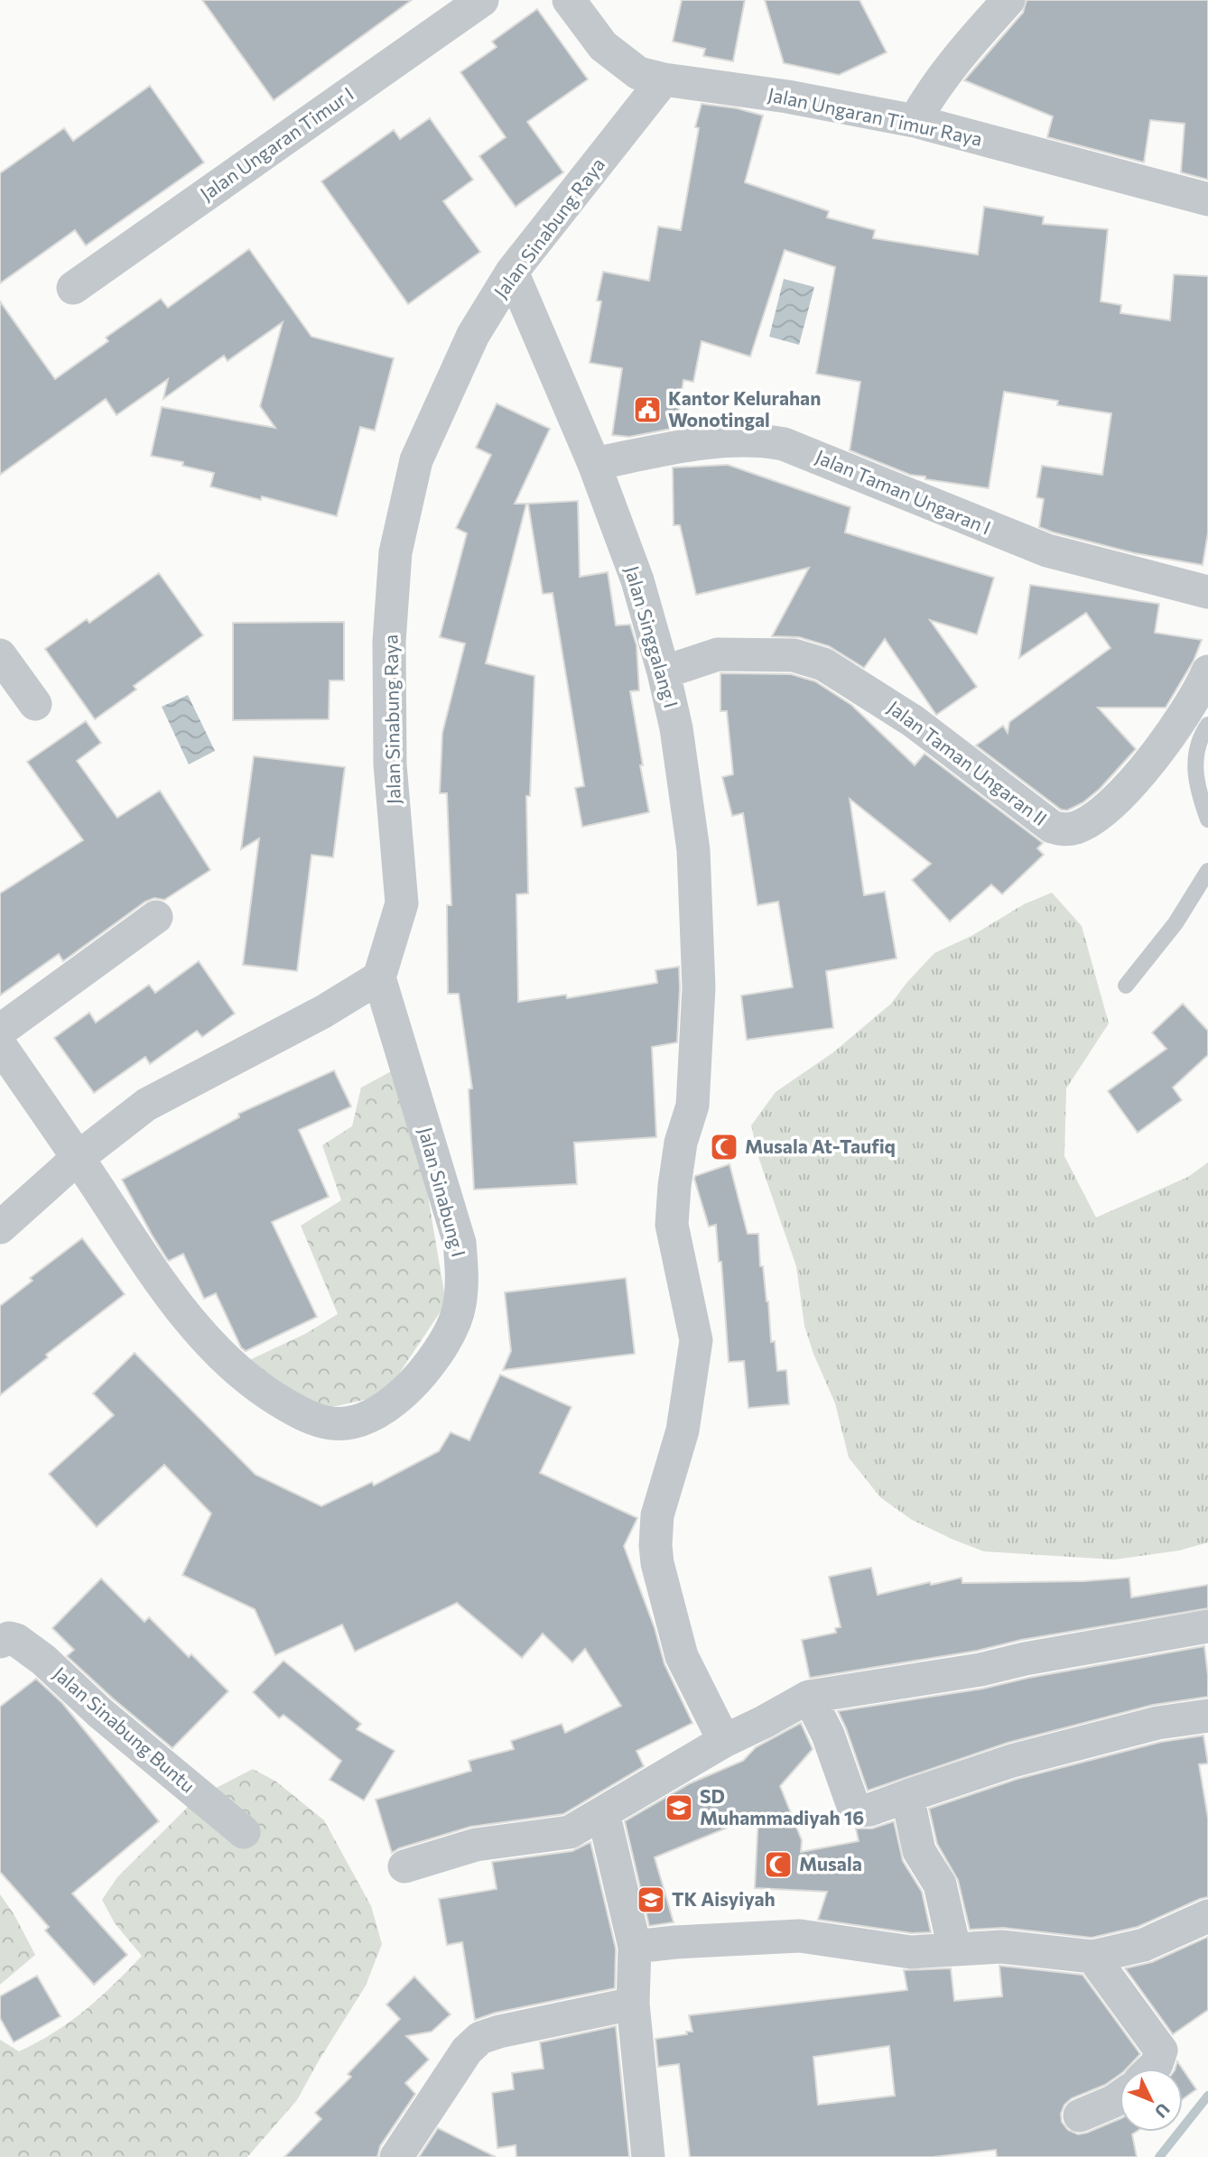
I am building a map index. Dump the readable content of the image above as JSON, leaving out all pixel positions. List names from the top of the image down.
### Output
{
  "streets": {
    "street": [
      "Jalan Ungaran Timur Raya",
      "Jalan Ungaran Timur I",
      "Jalan Sinabung Raya",
      "Jalan Taman Ungaran I",
      "Jalan Singgalang I",
      "Jalan Taman Ungaran II",
      "Jalan Sinabung I",
      "Jalan Sinabung Buntu"
    ]
  },
  "crossings": [
    ["Jalan Ungaran Timur Raya", "Jalan Sinabung Raya"],
    ["Jalan Sinabung Raya", "Jalan Singgalang I"],
    ["Jalan Sinabung Raya", "Jalan Sinabung I"],
    ["Jalan Taman Ungaran I", "Jalan Singgalang I"],
    ["Jalan Singgalang I", "Jalan Taman Ungaran II"]
  ],
  "places": {
    "public building": ["Kantor Kelurahan Wonotingal"],
    "mosque": ["Musala At-Taufiq", "Musala"],
    "school or university": ["SD Muhammadiyah 16", "TK Aisyiyah"]
  },
  "north": "bottom right"
}
